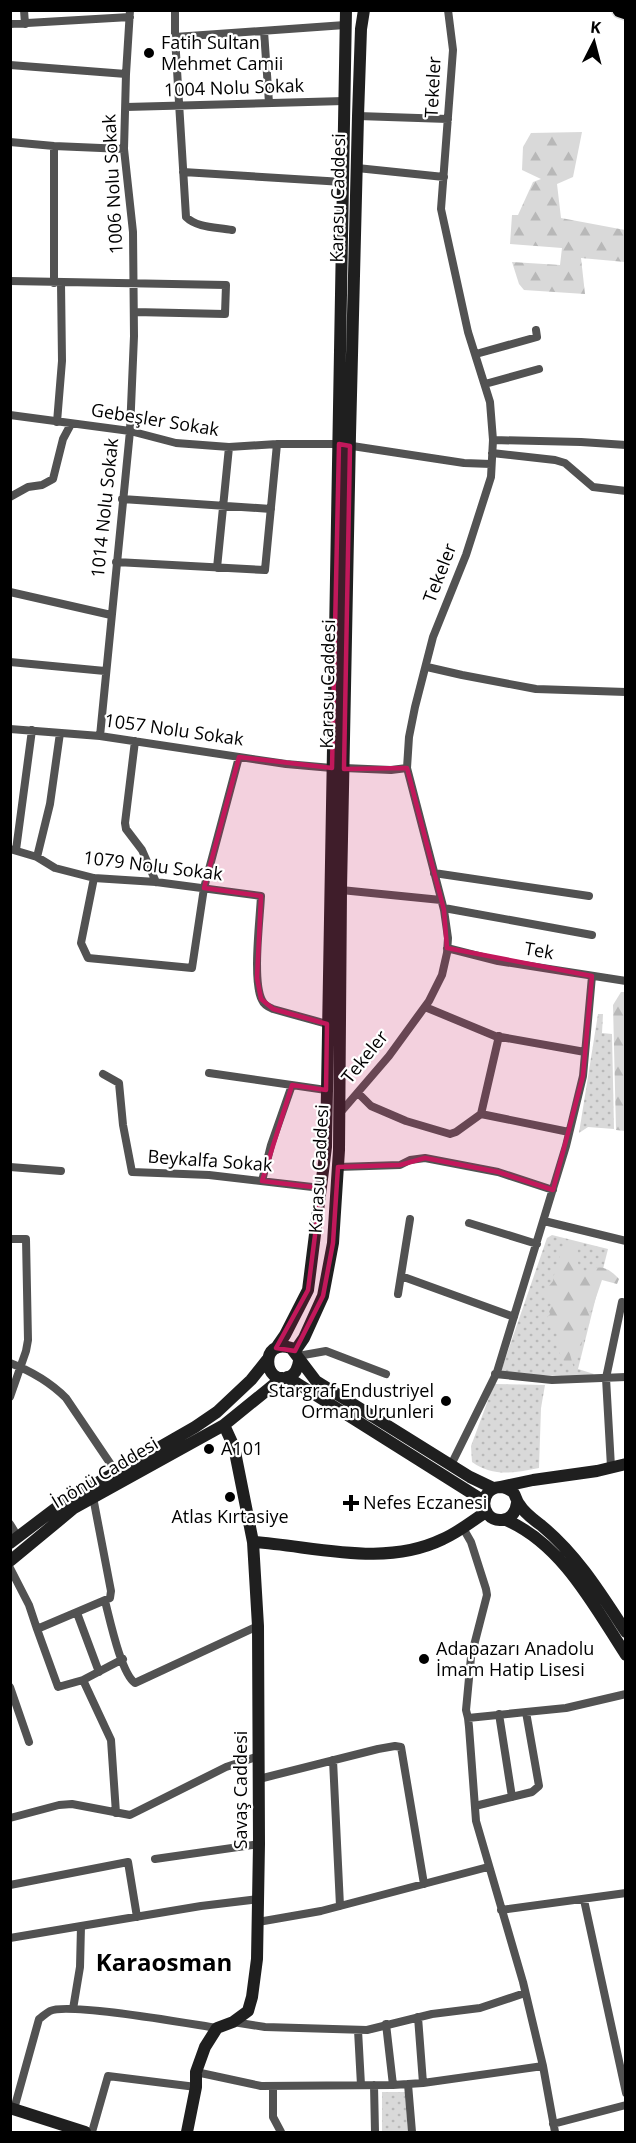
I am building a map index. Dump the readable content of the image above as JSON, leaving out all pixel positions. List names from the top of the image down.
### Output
{
  "streets": {
    "main road": ["Karasu Caddesi", "İnönü Caddesi", "Savaş Caddesi"],
    "street": [
      "Tekeler",
      "1004 Nolu Sokak",
      "1006 Nolu Sokak",
      "Gebeşler Sokak",
      "1014 Nolu Sokak",
      "1057 Nolu Sokak",
      "1079 Nolu Sokak",
      "Tek",
      "Beykalfa Sokak"
    ]
  },
  "crossings": [
    ["Tekeler", "Karasu Caddesi"],
    ["Tekeler", "Gebeşler Sokak"],
    ["Tekeler", "1057 Nolu Sokak"],
    ["Tekeler", "Tek"],
    ["1004 Nolu Sokak", "1006 Nolu Sokak"],
    ["1004 Nolu Sokak", "Karasu Caddesi"],
    ["1006 Nolu Sokak", "1014 Nolu Sokak"],
    ["Karasu Caddesi", "Gebeşler Sokak"],
    ["Karasu Caddesi", "1057 Nolu Sokak"],
    ["Karasu Caddesi", "1079 Nolu Sokak"],
    ["Karasu Caddesi", "Beykalfa Sokak"],
    ["Karasu Caddesi", "İnönü Caddesi"],
    ["Gebeşler Sokak", "1014 Nolu Sokak"],
    ["1014 Nolu Sokak", "1057 Nolu Sokak"],
    ["İnönü Caddesi", "Savaş Caddesi"]
  ],
  "districts": ["Karaosman"],
  "places": {
    "other": [
      "Fatih Sultan Mehmet Camii",
      "Stargraf Endustriyel Orman Urunleri",
      "A101",
      "Atlas Kırtasiye",
      "Adapazarı Anadolu İmam Hatip Lisesi"
    ],
    "health": ["Nefes Eczanesi"]
  },
  "north": "top"
}
